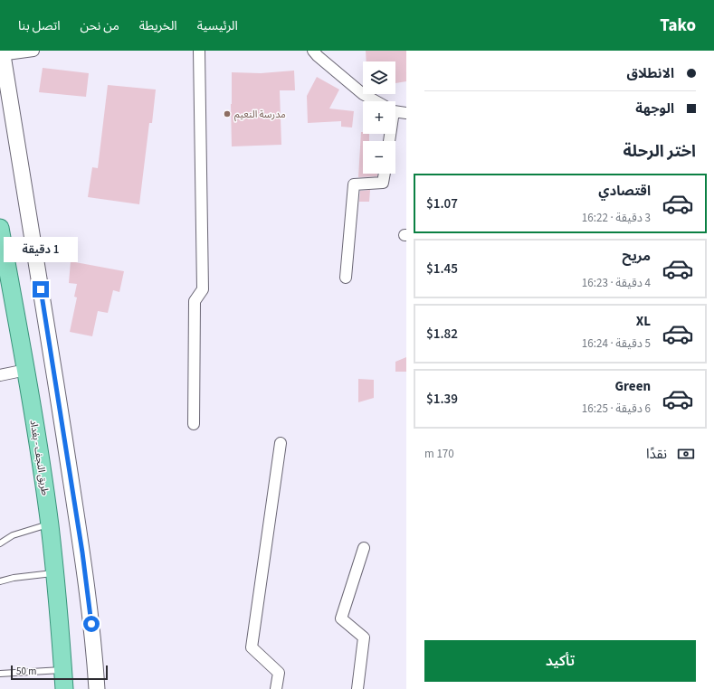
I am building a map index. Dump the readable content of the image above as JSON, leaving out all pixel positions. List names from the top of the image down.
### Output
{
  "streets": {
    "main road": ["طريق النجف - بغداد"]
  },
  "places": ["مدرسة النعيم"],
  "scale_bar": "50 m",
  "page": {
    "header": "Tako",
    "nav": [
      "الرئيسية",
      "الخريطة",
      "من نحن",
      "اتصل بنا"
    ],
    "banner": ["الانطلاق", "الوجهة"],
    "map_buttons": ["+", "−"],
    "heading": "اختر الرحلة",
    "list": [
      {
        "name": "اقتصادي",
        "note": "3 دقيقة · 16:22",
        "value": "$1.07"
      },
      {
        "name": "مريح",
        "note": "4 دقيقة · 16:23",
        "value": "$1.45"
      },
      {
        "name": "XL",
        "note": "5 دقيقة · 16:24",
        "value": "$1.82"
      },
      {
        "name": "Green",
        "note": "6 دقيقة · 16:25",
        "value": "$1.39"
      }
    ],
    "bubble": "1 دقيقة",
    "pay": ["نقدًا", "170 m"],
    "buttons": "تأكيد",
    "scale": "50 m"
  }
}
